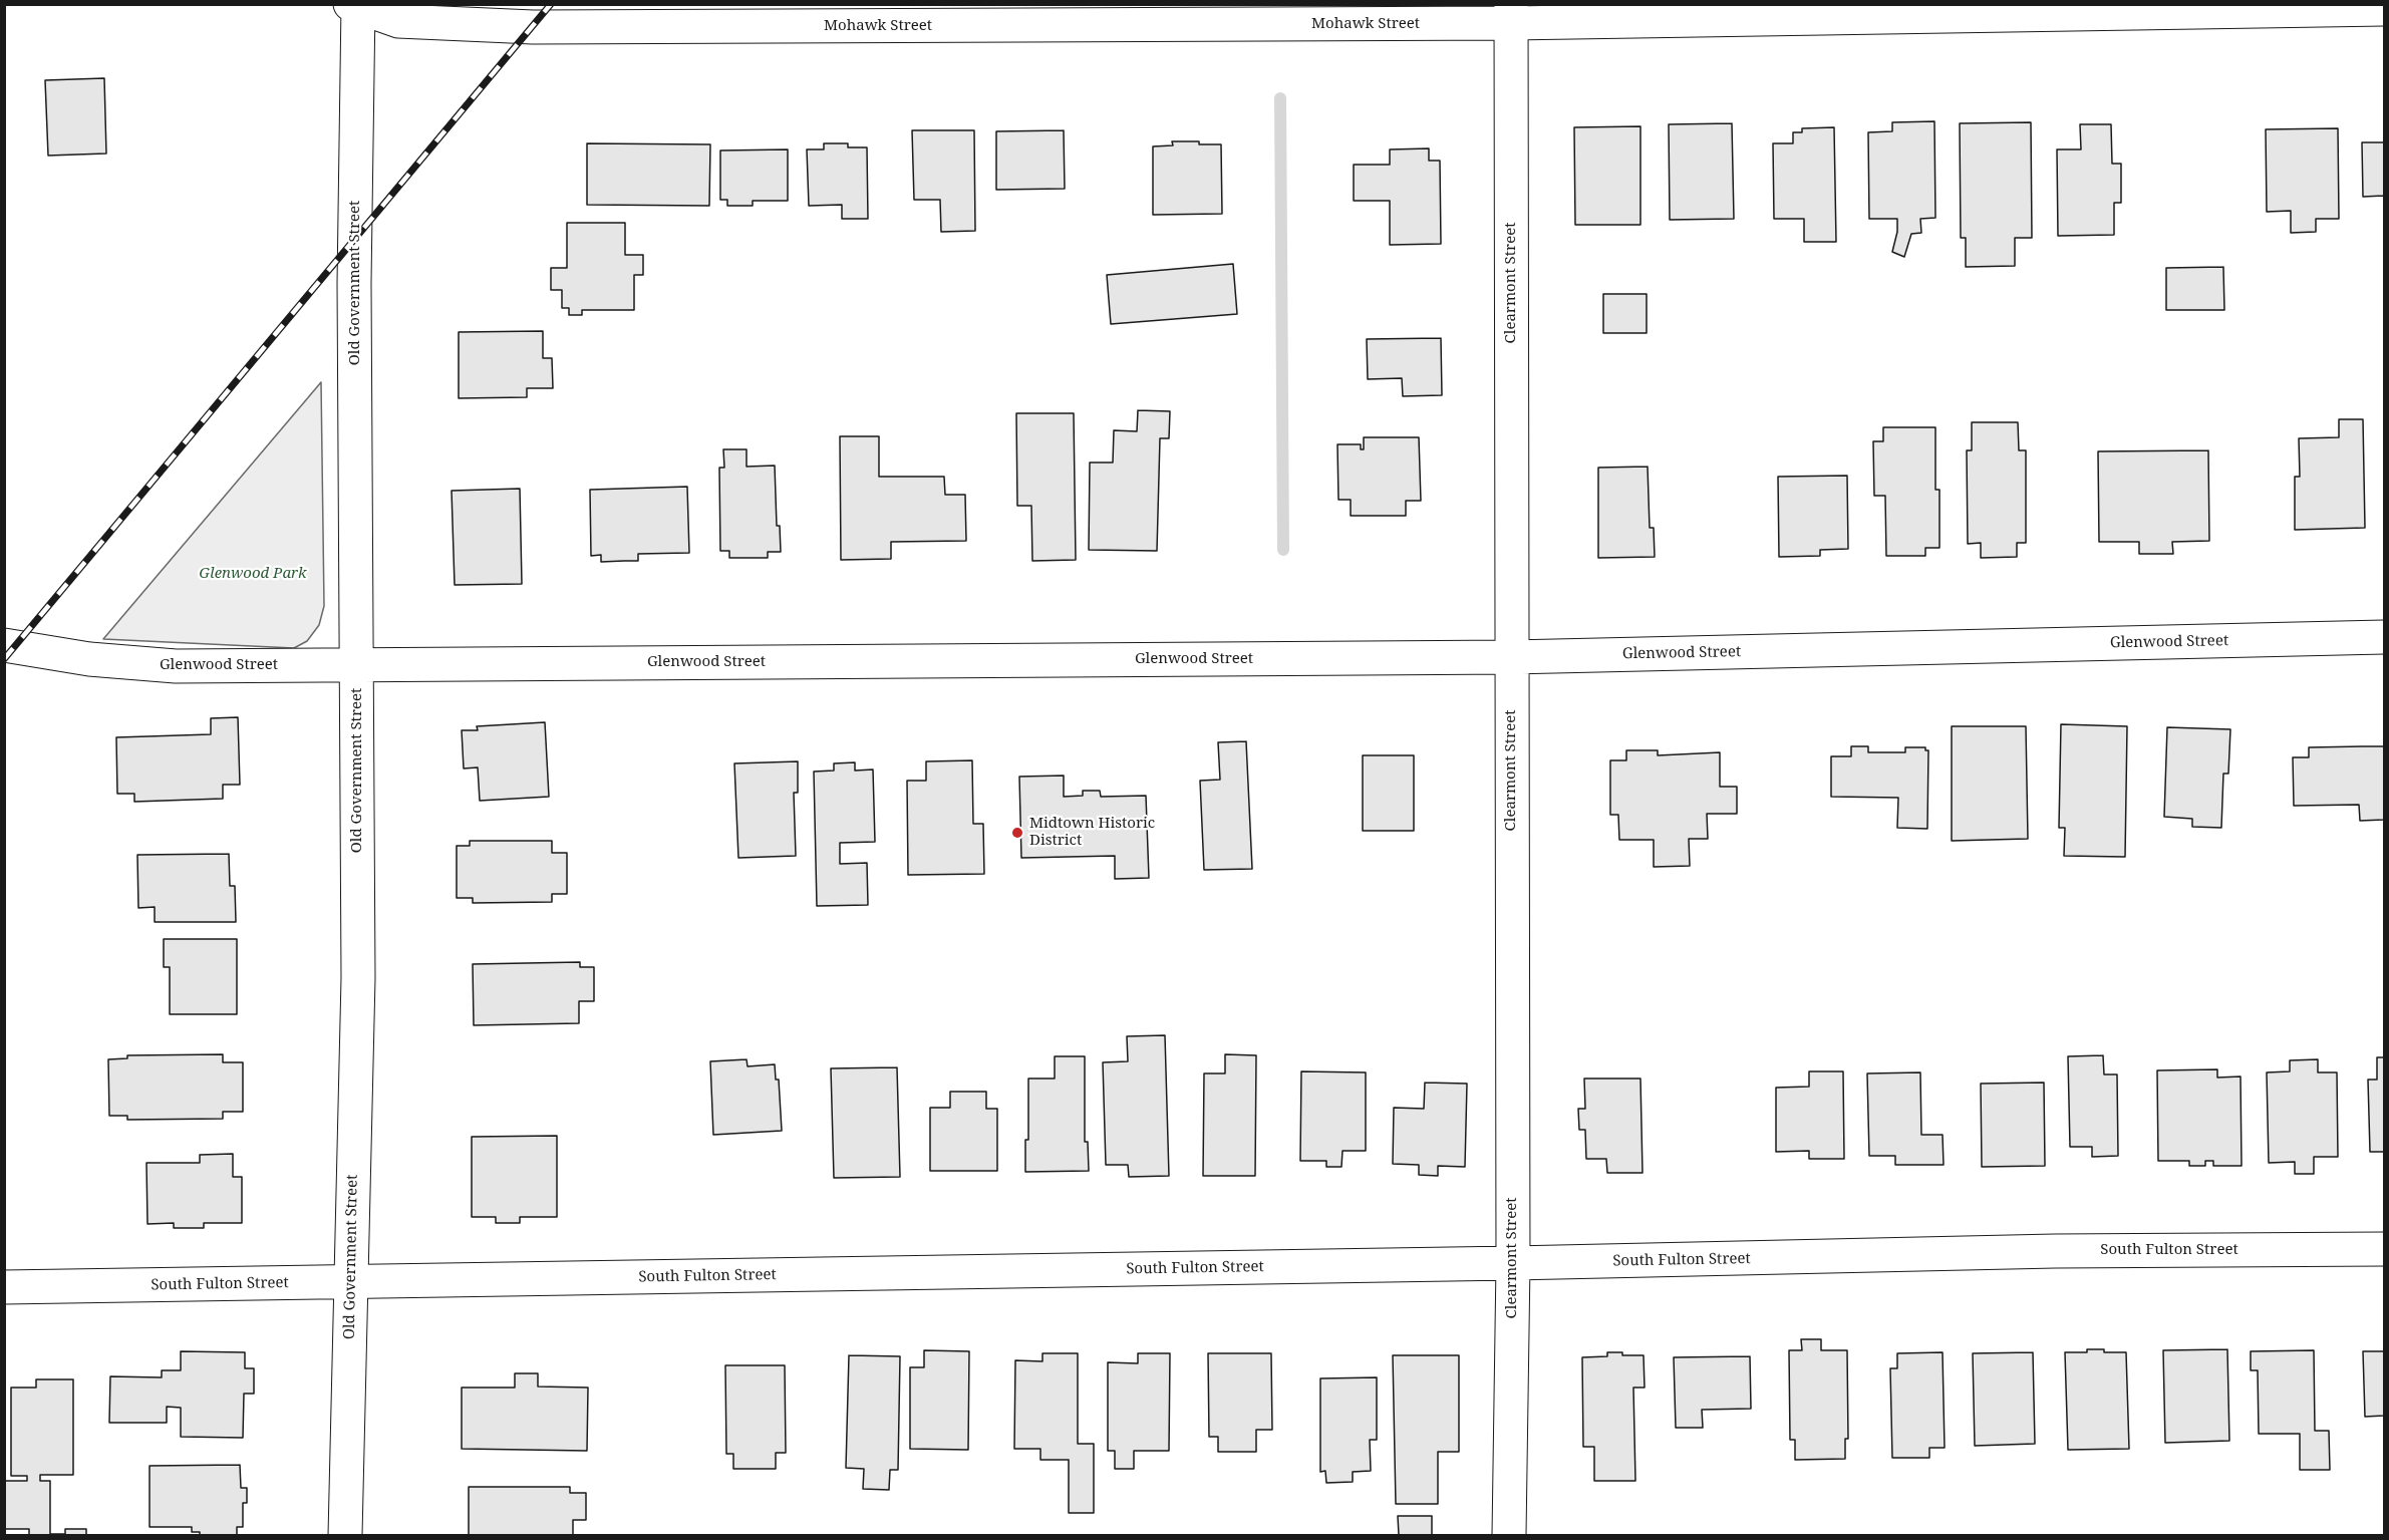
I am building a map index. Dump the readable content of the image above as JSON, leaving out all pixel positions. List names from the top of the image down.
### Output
{
  "streets": {
    "street": [
      "Mohawk Street",
      "Old Government Street",
      "Clearmont Street",
      "Glenwood Street",
      "South Fulton Street"
    ]
  },
  "crossings": [
    ["Mohawk Street", "Old Government Street"],
    ["Mohawk Street", "Clearmont Street"],
    ["Old Government Street", "Glenwood Street"],
    ["Old Government Street", "South Fulton Street"],
    ["Clearmont Street", "Glenwood Street"],
    ["Clearmont Street", "South Fulton Street"]
  ],
  "parks": ["Glenwood Park"],
  "places": ["Midtown Historic District"]
}
